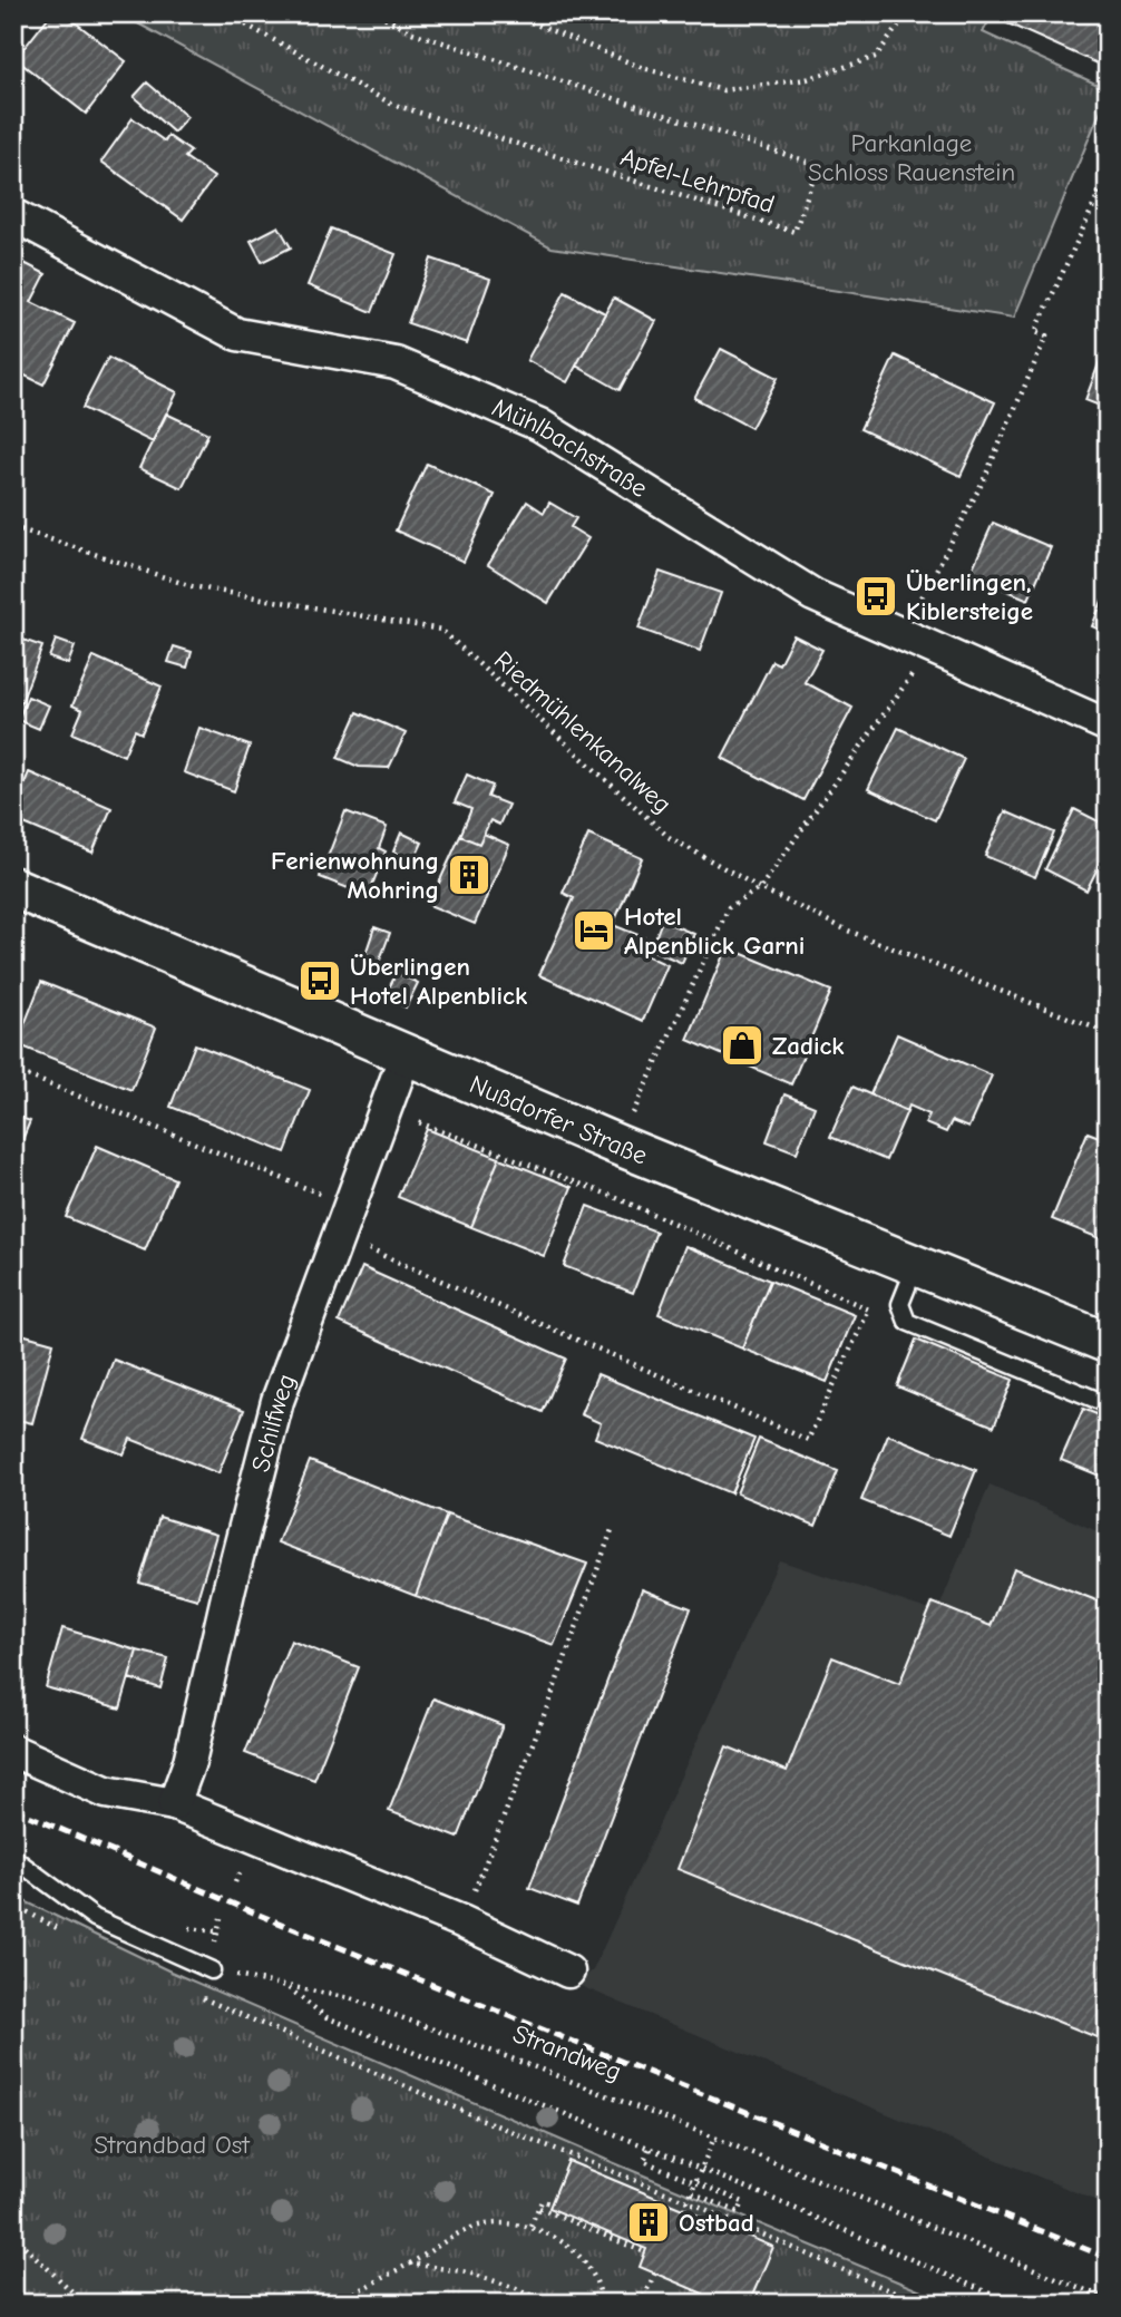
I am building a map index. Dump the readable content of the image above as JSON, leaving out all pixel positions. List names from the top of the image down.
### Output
{
  "streets": {
    "street": ["Mühlbachstraße", "Nußdorfer Straße", "Schilfweg"],
    "path": ["Apfel-Lehrpfad", "Riedmühlenkanalweg", "Strandweg"]
  },
  "crossings": [
    ["Nußdorfer Straße", "Schilfweg"]
  ],
  "parks": ["Parkanlage Schloss Rauenstein", "Strandbad Ost"],
  "places": {
    "bus stop": ["Überlingen, Kiblersteige", "Überlingen Hotel Alpenblick"],
    "building": ["Ferienwohnung Mohring", "Ostbad"],
    "hotel": ["Hotel Alpenblick Garni"],
    "shop": ["Zadick"]
  }
}
